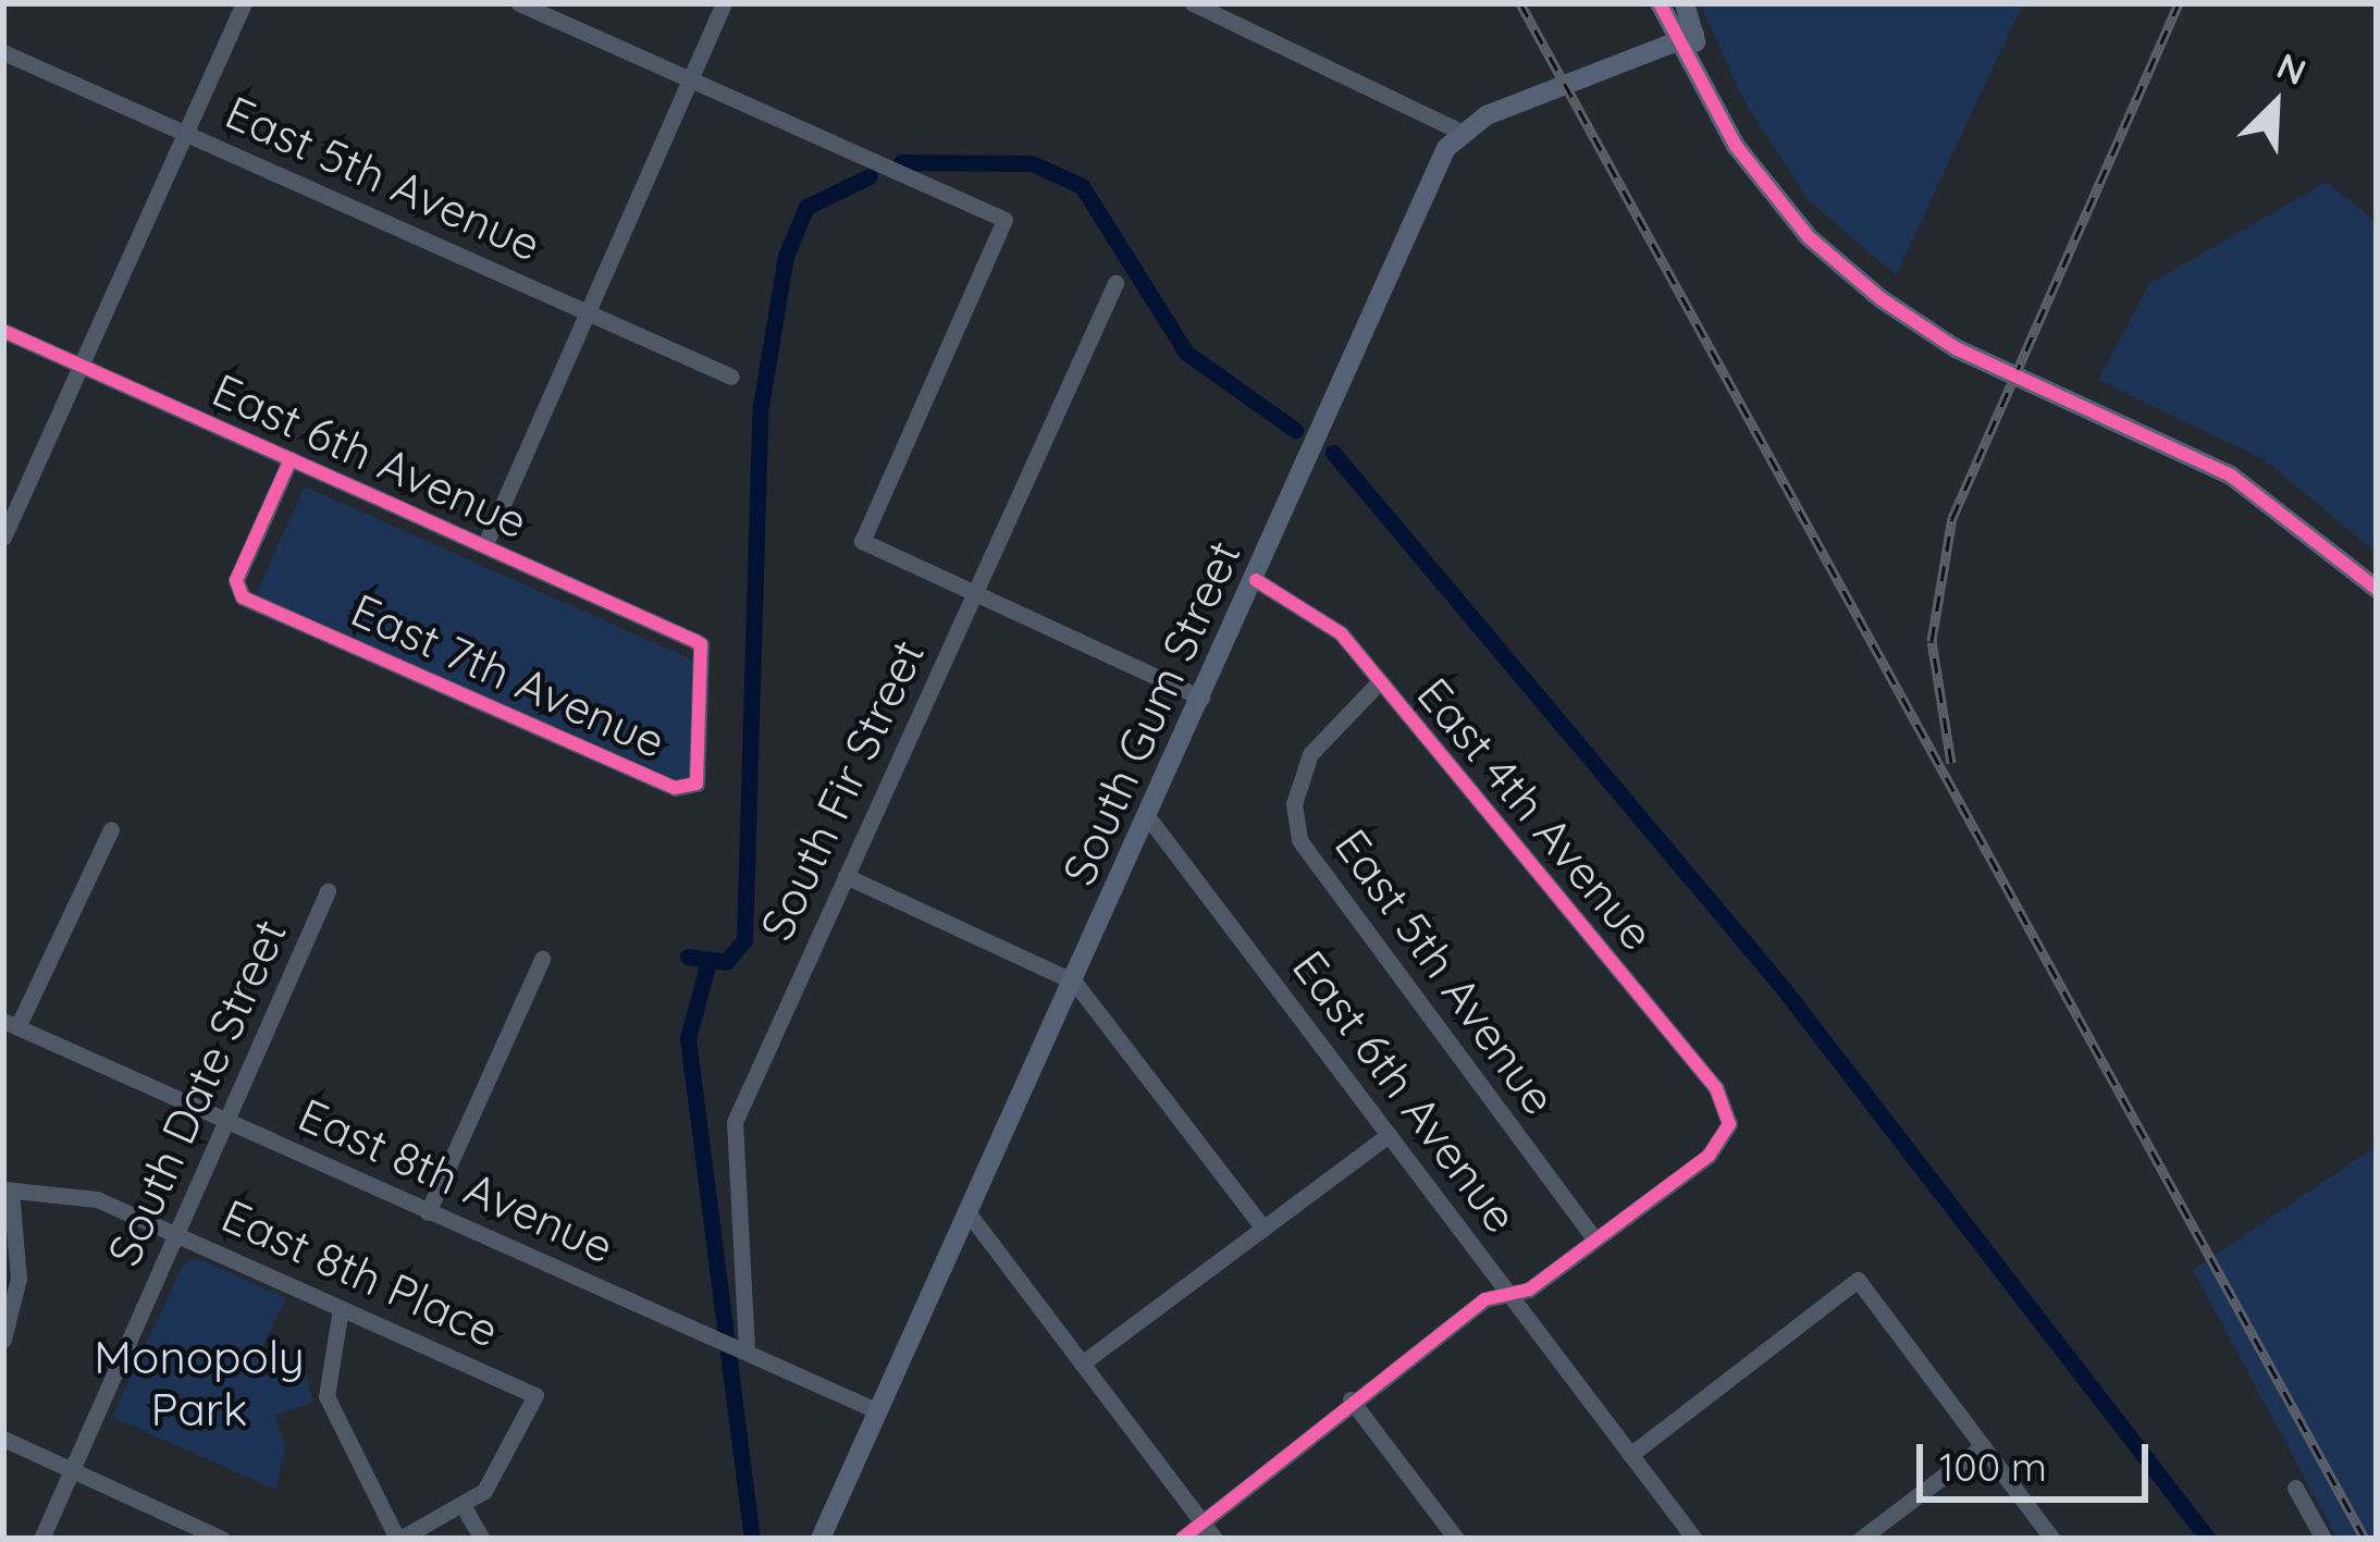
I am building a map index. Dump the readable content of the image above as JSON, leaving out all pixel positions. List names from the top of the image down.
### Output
{
  "streets": {
    "main road": ["South Gum Street"],
    "street": [
      "East 5th Avenue",
      "East 6th Avenue",
      "East 7th Avenue",
      "South Fir Street",
      "East 4th Avenue",
      "South Date Street",
      "East 8th Avenue",
      "East 8th Place"
    ]
  },
  "crossings": [
    ["East 5th Avenue", "East 4th Avenue"],
    ["East 6th Avenue", "East 7th Avenue"],
    ["East 6th Avenue", "South Gum Street"],
    ["South Gum Street", "East 4th Avenue"],
    ["South Gum Street", "East 8th Avenue"],
    ["South Fir Street", "East 8th Avenue"],
    ["South Date Street", "East 8th Avenue"],
    ["South Date Street", "East 8th Place"]
  ],
  "parks": ["Monopoly Park"],
  "scale_bar": "100 m",
  "north": "top right"
}
